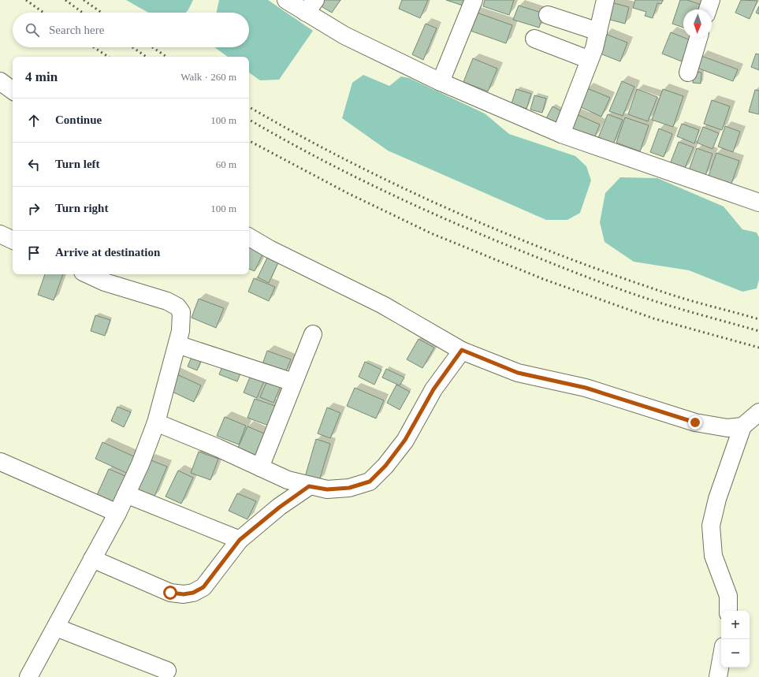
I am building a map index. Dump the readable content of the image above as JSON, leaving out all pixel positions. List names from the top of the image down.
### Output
{
  "north": "bottom",
  "page": {
    "search": "Search here",
    "heading": ["4 min", "Walk · 260 m"],
    "list": [
      ["Continue", "100 m"],
      ["Turn left", "60 m"],
      ["Turn right", "100 m"],
      "Arrive at destination"
    ],
    "map_buttons": ["+", "−"]
  }
}
